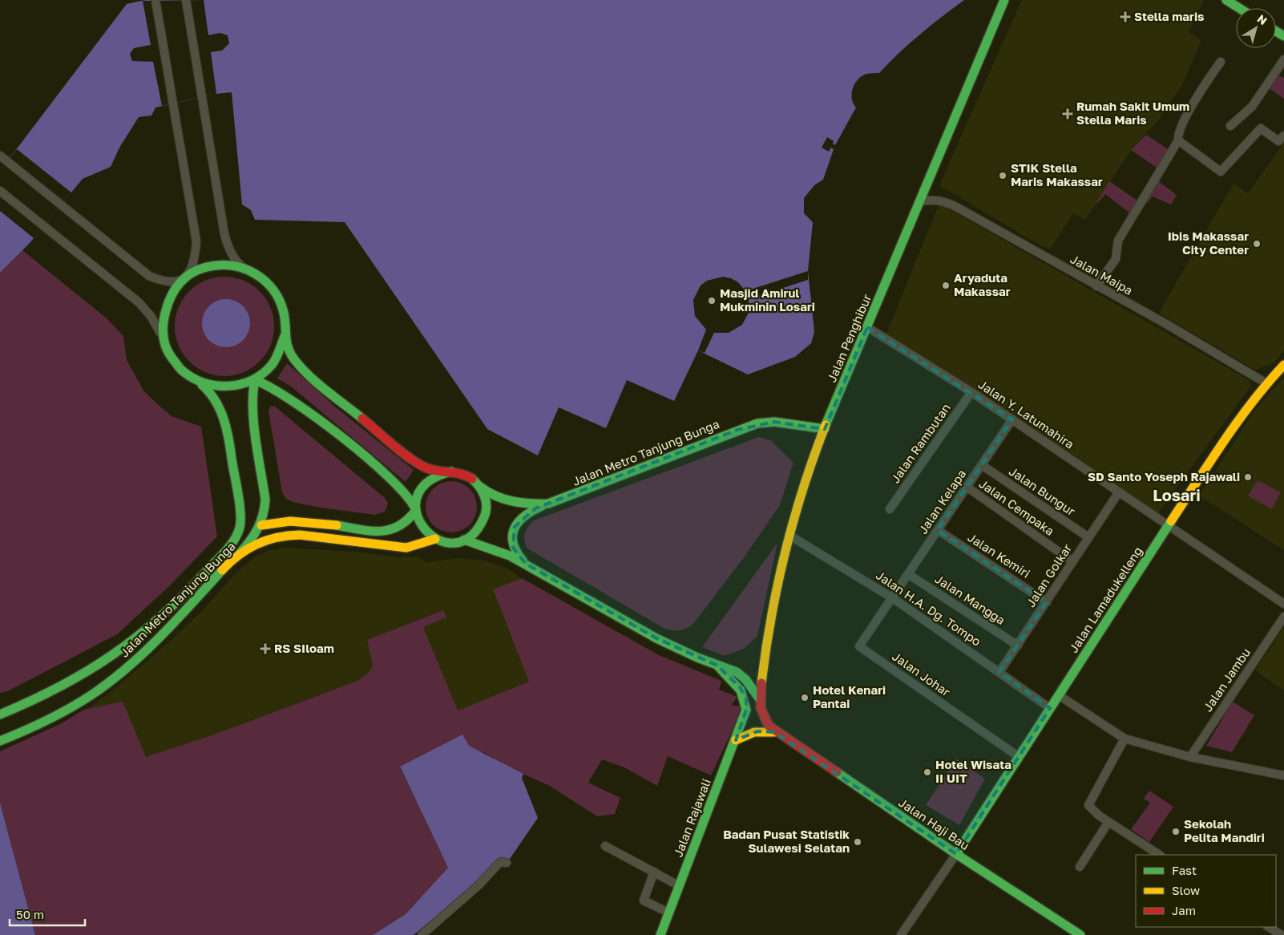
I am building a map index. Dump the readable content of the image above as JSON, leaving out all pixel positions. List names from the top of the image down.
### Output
{
  "streets": {
    "main road": [
      "Jalan Penghibur",
      "Jalan Metro Tanjung Bunga",
      "Jalan Lamadukelleng",
      "Jalan Rajawali",
      "Jalan Haji Bau"
    ],
    "street": [
      "Jalan Maipa",
      "Jalan Y. Latumahira",
      "Jalan Rambutan",
      "Jalan Bungur",
      "Jalan Kelapa",
      "Jalan Cempaka",
      "Jalan Kemiri",
      "Jalan Golkar",
      "Jalan Mangga",
      "Jalan H.A. Dg. Tompo",
      "Jalan Johar",
      "Jalan Jambu"
    ]
  },
  "crossings": [
    ["Jalan Maipa", "Jalan Penghibur"],
    ["Jalan Maipa", "Jalan Lamadukelleng"],
    ["Jalan Penghibur", "Jalan Y. Latumahira"],
    ["Jalan Penghibur", "Jalan Metro Tanjung Bunga"],
    ["Jalan Penghibur", "Jalan H.A. Dg. Tompo"],
    ["Jalan Penghibur", "Jalan Haji Bau"],
    ["Jalan Y. Latumahira", "Jalan Rambutan"],
    ["Jalan Y. Latumahira", "Jalan Kelapa"],
    ["Jalan Y. Latumahira", "Jalan Golkar"],
    ["Jalan Y. Latumahira", "Jalan Lamadukelleng"],
    ["Jalan Bungur", "Jalan Kelapa"],
    ["Jalan Bungur", "Jalan Golkar"],
    ["Jalan Kelapa", "Jalan Cempaka"],
    ["Jalan Kelapa", "Jalan Kemiri"],
    ["Jalan Kelapa", "Jalan Mangga"],
    ["Jalan Kelapa", "Jalan H.A. Dg. Tompo"],
    ["Jalan Kelapa", "Jalan Johar"],
    ["Jalan Cempaka", "Jalan Golkar"],
    ["Jalan Kemiri", "Jalan Golkar"],
    ["Jalan Golkar", "Jalan Mangga"],
    ["Jalan Golkar", "Jalan H.A. Dg. Tompo"],
    ["Jalan Lamadukelleng", "Jalan H.A. Dg. Tompo"],
    ["Jalan Lamadukelleng", "Jalan Johar"],
    ["Jalan Lamadukelleng", "Jalan Haji Bau"],
    ["Jalan H.A. Dg. Tompo", "Jalan Johar"]
  ],
  "districts": ["Losari"],
  "places": {
    "health": ["Stella maris", "Rumah Sakit Umum Stella Maris", "RS SIloam"],
    "other": [
      "STIK Stella Maris Makassar",
      "Ibis Makassar City Center",
      "Aryaduta Makassar",
      "Masjid Amirul Mukminin Losari",
      "SD Santo Yoseph Rajawali",
      "Hotel Kenari Pantai",
      "Hotel Wisata II UIT",
      "Sekolah Pelita Mandiri",
      "Badan Pusat Statistik Sulawesi Selatan"
    ]
  },
  "legend": ["Fast", "Slow", "Jam"],
  "scale_bar": "50 m",
  "north": "top right"
}
